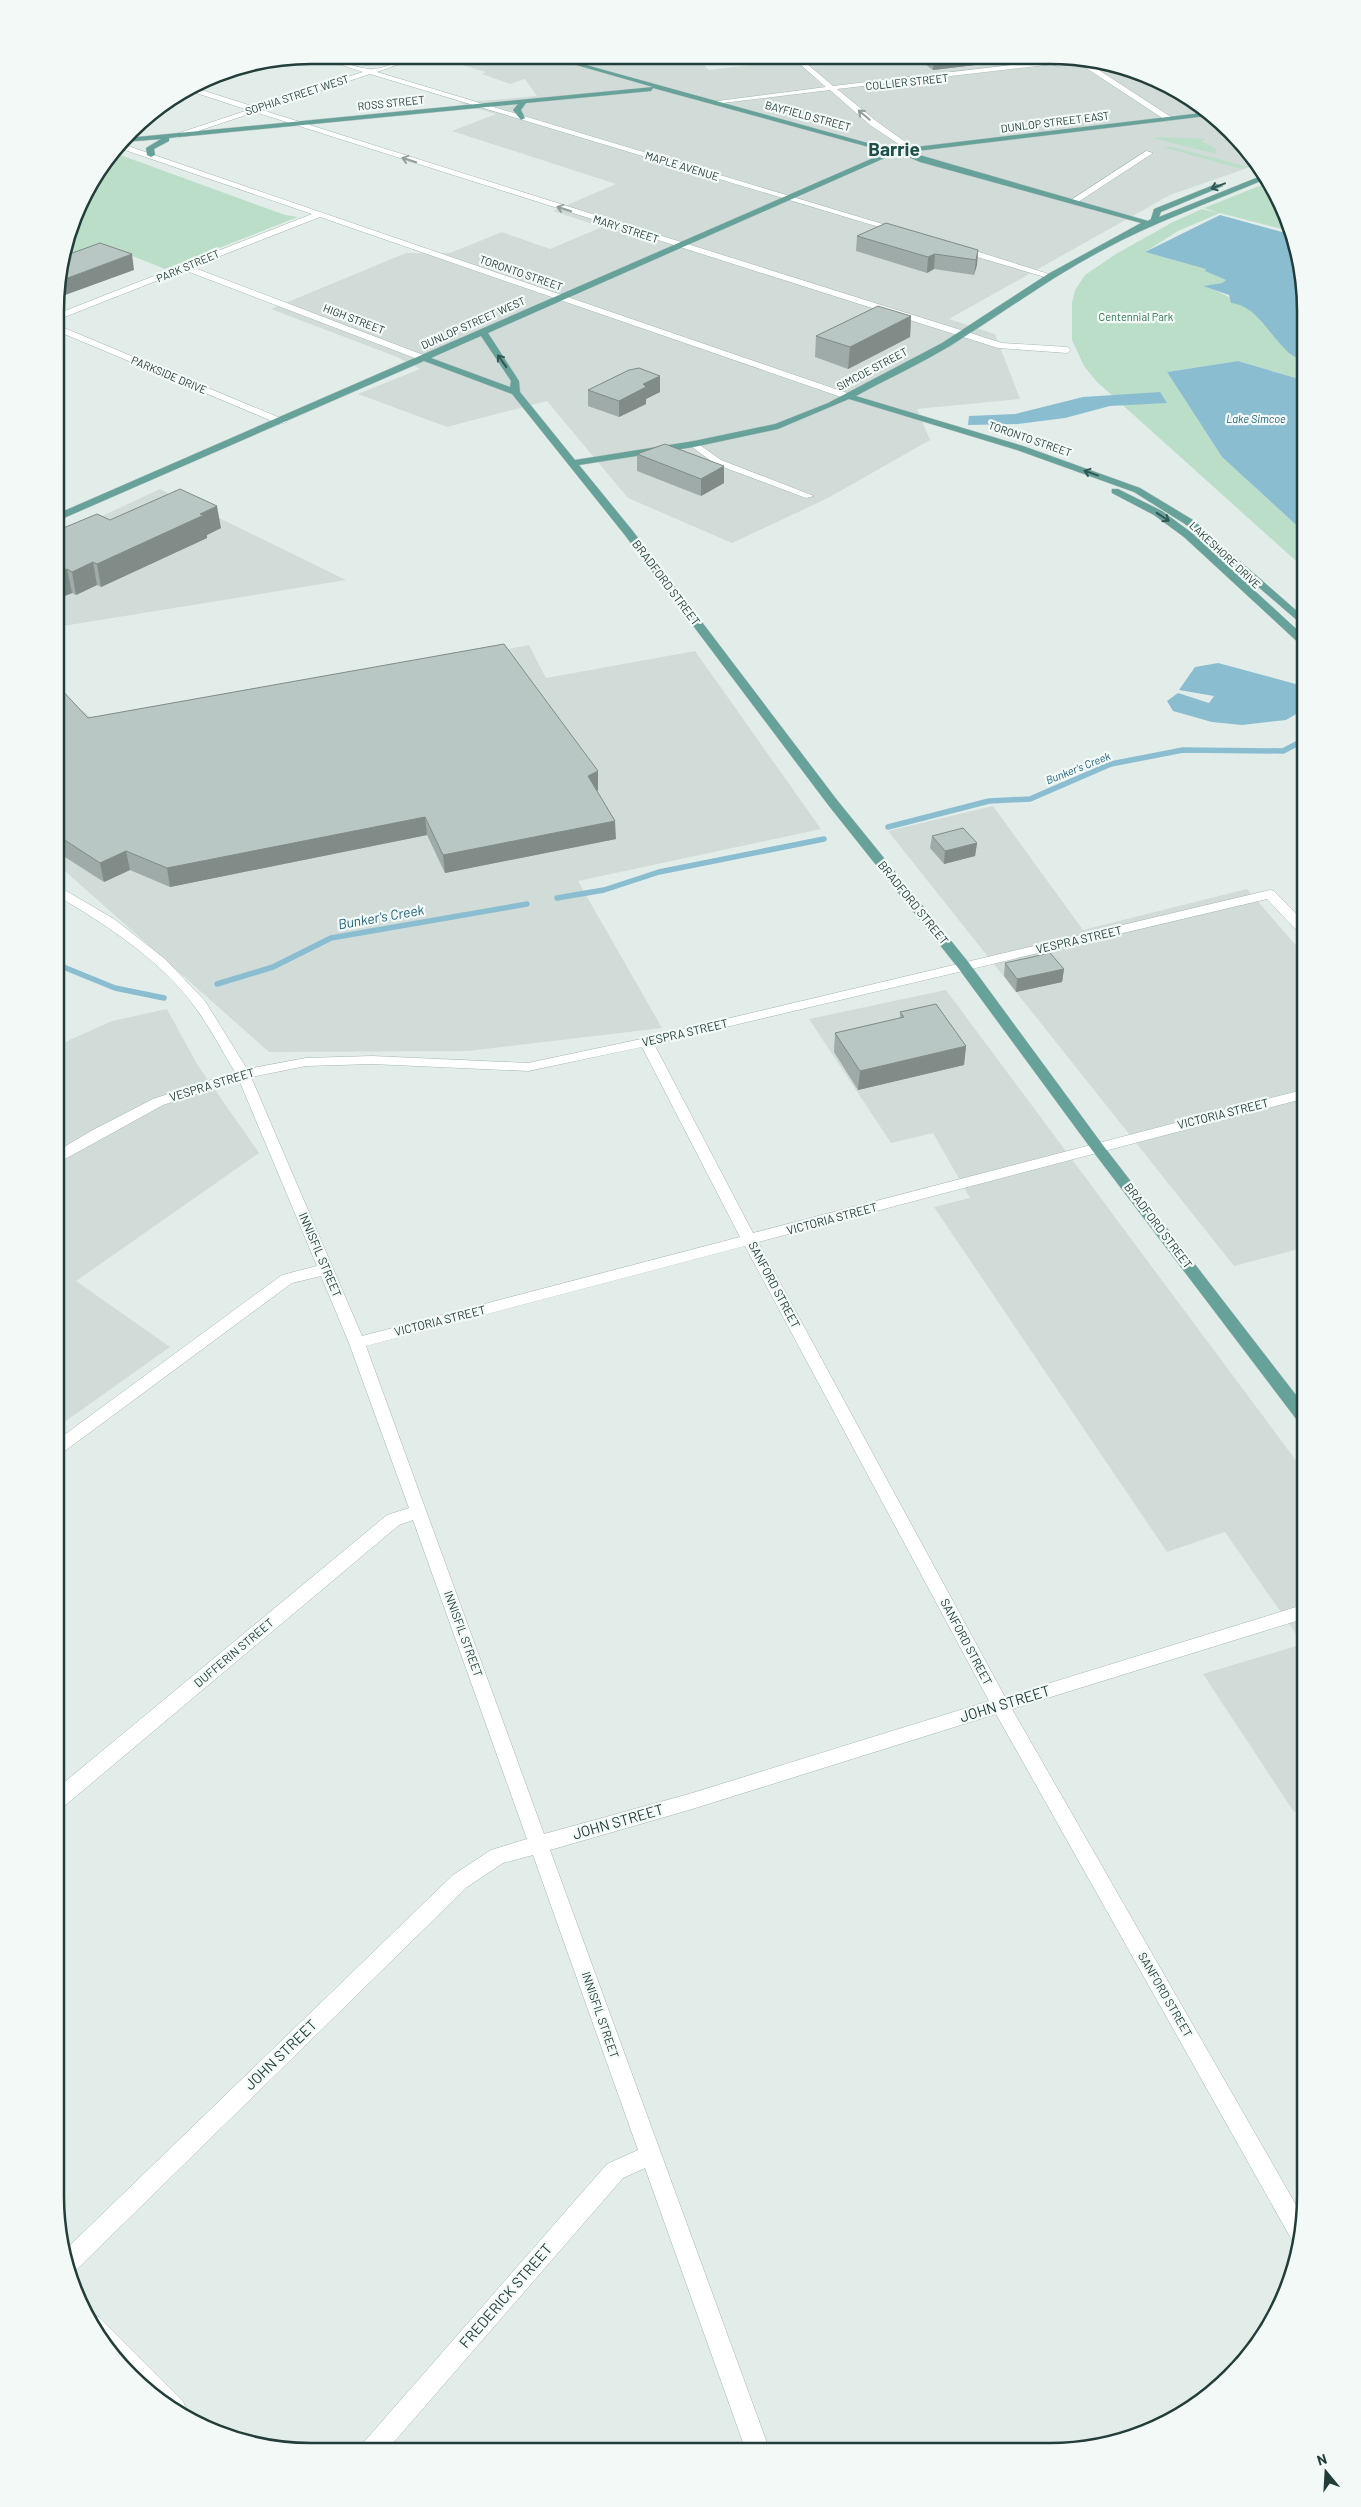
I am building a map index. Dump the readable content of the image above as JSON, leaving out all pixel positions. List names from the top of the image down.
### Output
{
  "streets": {
    "main road": [
      "ROSS STREET",
      "BAYFIELD STREET",
      "DUNLOP STREET EAST",
      "TORONTO STREET",
      "HIGH STREET",
      "DUNLOP STREET WEST",
      "SIMCOE STREET",
      "LAKESHORE DRIVE",
      "BRADFORD STREET"
    ],
    "street": [
      "COLLIER STREET",
      "SOPHIA STREET WEST",
      "MAPLE AVENUE",
      "MARY STREET",
      "PARK STREET",
      "PARKSIDE DRIVE",
      "VESPRA STREET",
      "VICTORIA STREET",
      "INNISFIL STREET",
      "SANFORD STREET",
      "DUFFERIN STREET",
      "JOHN STREET",
      "FREDERICK STREET"
    ]
  },
  "crossings": [
    ["COLLIER STREET", "BAYFIELD STREET"],
    ["SOPHIA STREET WEST", "ROSS STREET"],
    ["SOPHIA STREET WEST", "MAPLE AVENUE"],
    ["SOPHIA STREET WEST", "MARY STREET"],
    ["ROSS STREET", "BAYFIELD STREET"],
    ["ROSS STREET", "MAPLE AVENUE"],
    ["ROSS STREET", "MARY STREET"],
    ["BAYFIELD STREET", "DUNLOP STREET EAST"],
    ["BAYFIELD STREET", "DUNLOP STREET WEST"],
    ["BAYFIELD STREET", "SIMCOE STREET"],
    ["DUNLOP STREET EAST", "DUNLOP STREET WEST"],
    ["MAPLE AVENUE", "DUNLOP STREET WEST"],
    ["MARY STREET", "DUNLOP STREET WEST"],
    ["MARY STREET", "SIMCOE STREET"],
    ["PARK STREET", "TORONTO STREET"],
    ["PARK STREET", "HIGH STREET"],
    ["TORONTO STREET", "DUNLOP STREET WEST"],
    ["TORONTO STREET", "SIMCOE STREET"],
    ["TORONTO STREET", "LAKESHORE DRIVE"],
    ["HIGH STREET", "DUNLOP STREET WEST"],
    ["HIGH STREET", "BRADFORD STREET"],
    ["DUNLOP STREET WEST", "PARKSIDE DRIVE"],
    ["SIMCOE STREET", "BRADFORD STREET"],
    ["BRADFORD STREET", "VESPRA STREET"],
    ["BRADFORD STREET", "VICTORIA STREET"],
    ["VESPRA STREET", "INNISFIL STREET"],
    ["VESPRA STREET", "SANFORD STREET"],
    ["VICTORIA STREET", "INNISFIL STREET"],
    ["VICTORIA STREET", "SANFORD STREET"],
    ["INNISFIL STREET", "DUFFERIN STREET"],
    ["INNISFIL STREET", "JOHN STREET"],
    ["INNISFIL STREET", "FREDERICK STREET"],
    ["SANFORD STREET", "JOHN STREET"]
  ],
  "one_way": ["MARY STREET"],
  "districts": ["Barrie"],
  "water": ["Lake Simcoe", "Bunker's Creek"],
  "parks": ["Centennial Park"],
  "north": "top"
}
